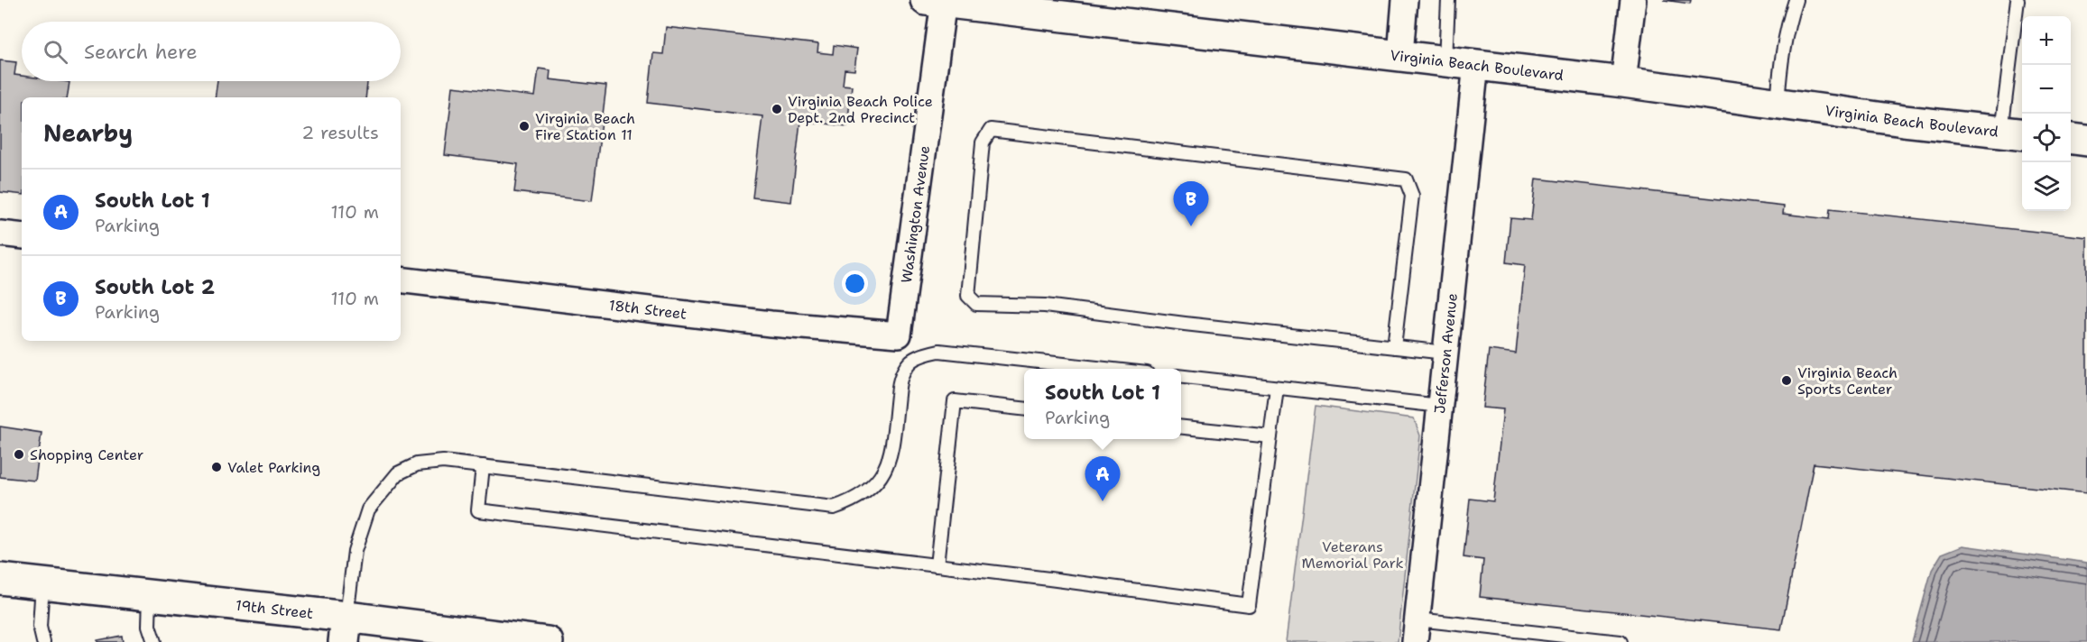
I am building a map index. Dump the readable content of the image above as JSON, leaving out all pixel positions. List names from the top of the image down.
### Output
{
  "streets": {
    "main road": ["Virginia Beach Boulevard", "19th Street"],
    "street": ["Washington Avenue", "18th Street", "Jefferson Avenue"]
  },
  "crossings": [
    ["Virginia Beach Boulevard", "Washington Avenue"],
    ["Virginia Beach Boulevard", "Jefferson Avenue"],
    ["Washington Avenue", "18th Street"]
  ],
  "parks": ["Veterans Memorial Park"],
  "places": [
    "Virginia Beach Police Dept. 2nd Precinct",
    "Virginia Beach Fire Station 11",
    "Virginia Beach Sports Center",
    "Shopping Center",
    "Valet Parking"
  ],
  "page": {
    "map_buttons": ["+", "−"],
    "search": "Search here",
    "heading": ["Nearby", "2 results"],
    "list": [
      {
        "mark": "A",
        "name": "South Lot 1",
        "note": "Parking",
        "value": "110 m"
      },
      {
        "mark": "B",
        "name": "South Lot 2",
        "note": "Parking",
        "value": "110 m"
      }
    ],
    "pins": ["B", "A"],
    "popup": ["South Lot 1", "Parking"]
  }
}
